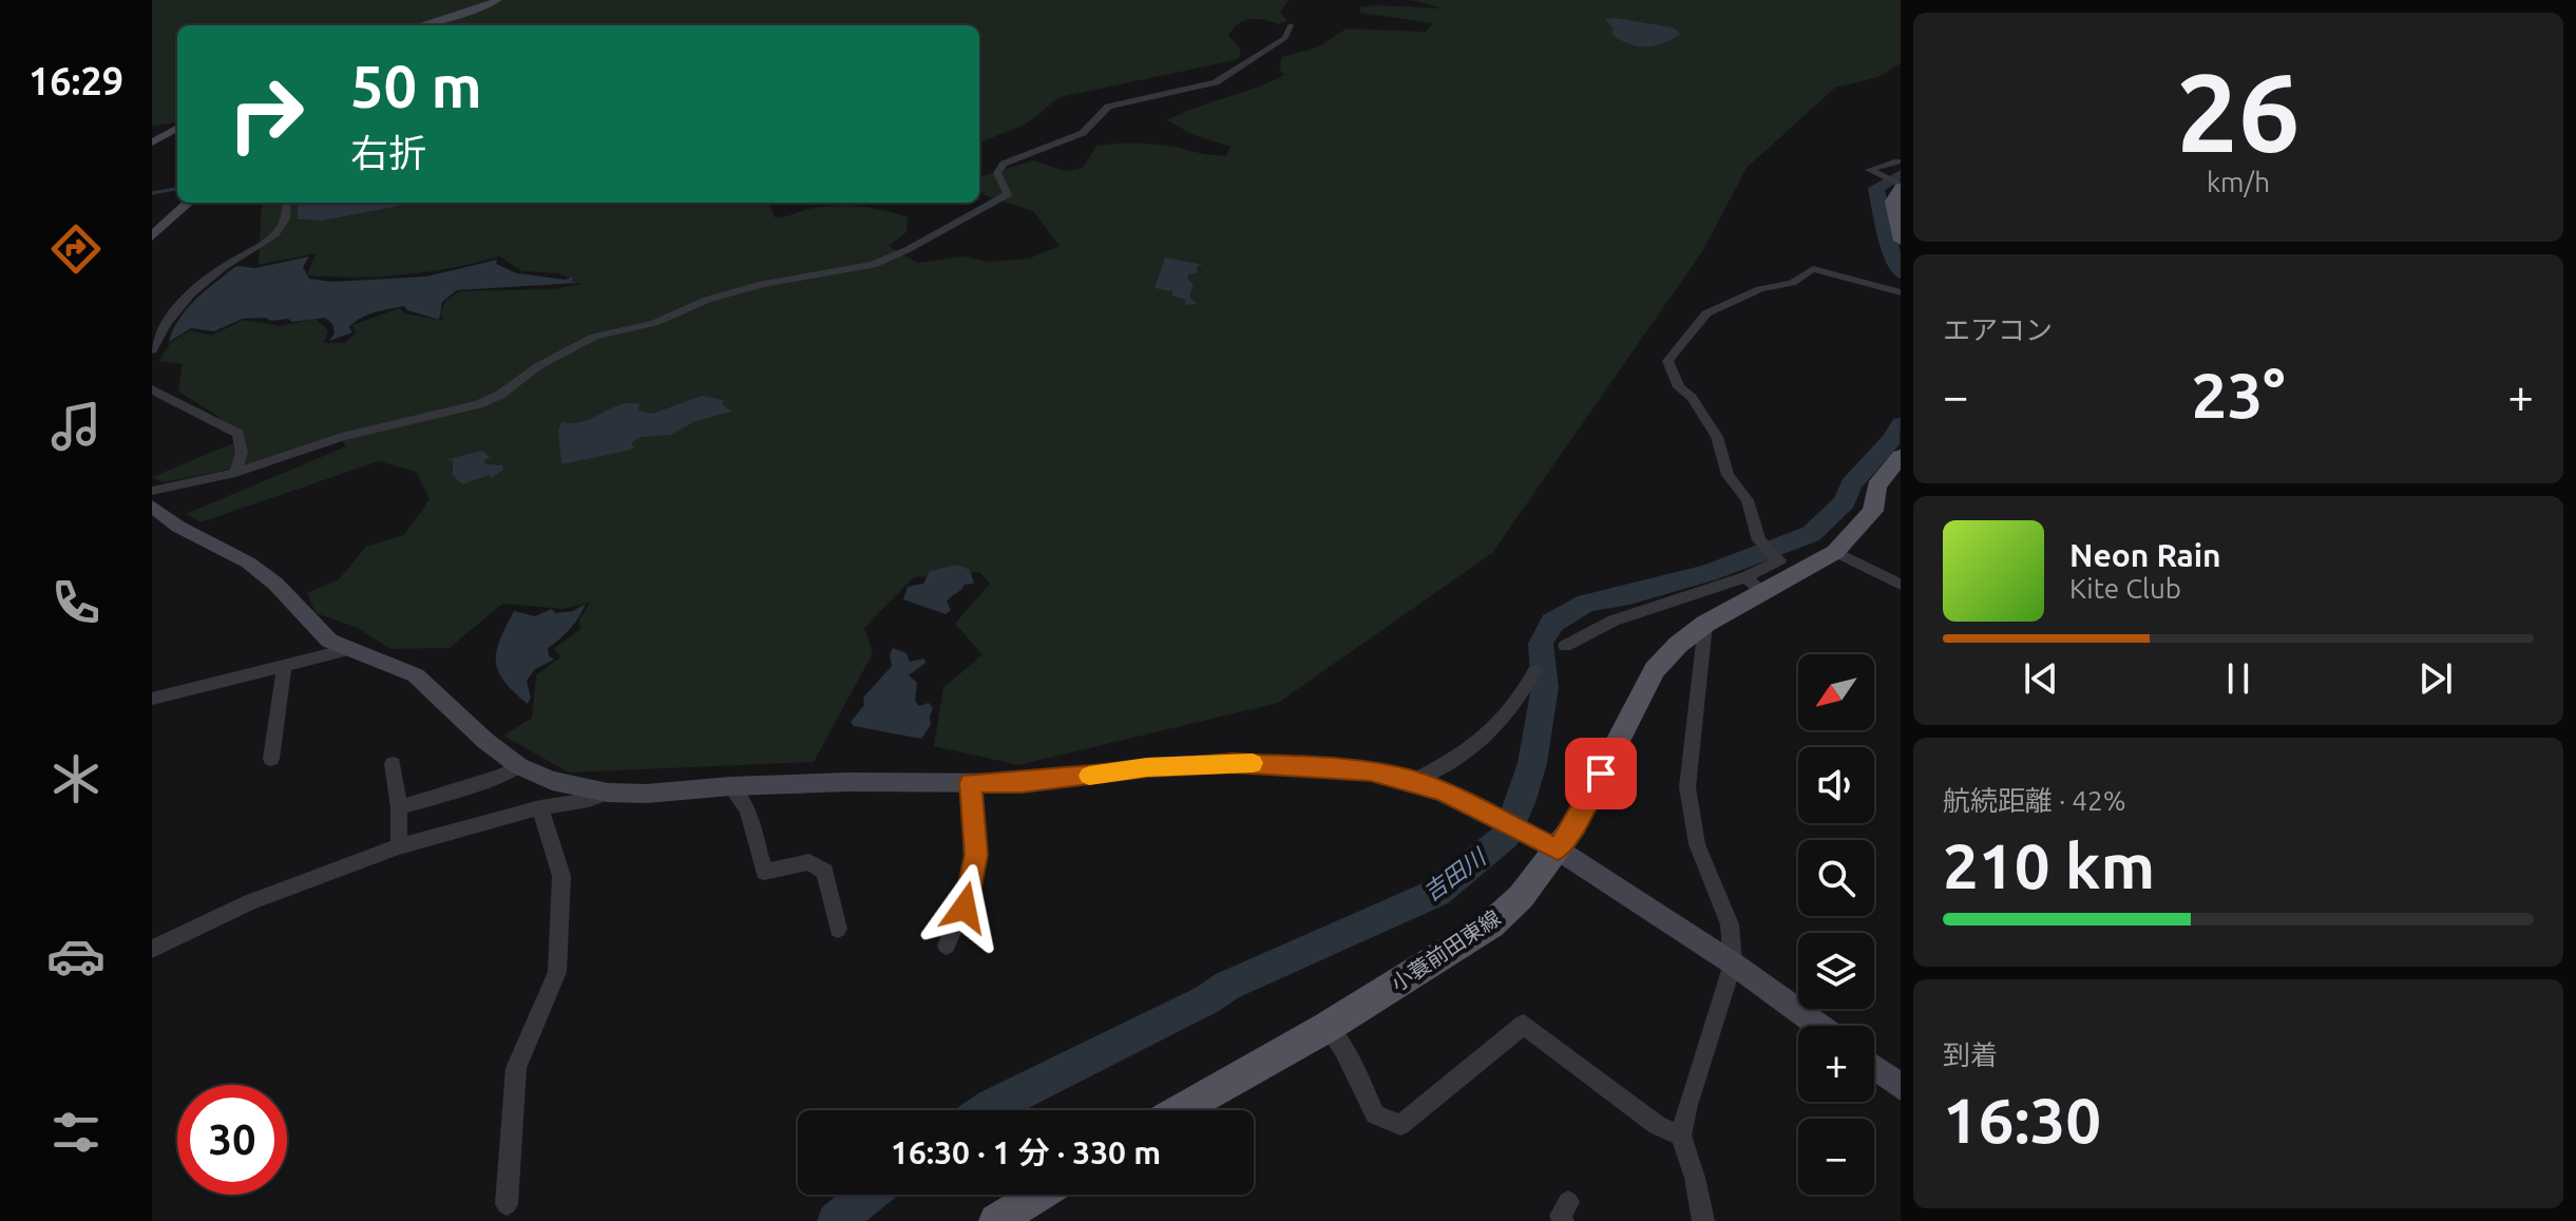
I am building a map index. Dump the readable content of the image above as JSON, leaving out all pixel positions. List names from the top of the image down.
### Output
{
  "streets": {
    "main road": ["小蓑前田東線"]
  },
  "water": ["吉田川"],
  "north": "bottom left",
  "page": {
    "tabs": "16:29",
    "tile": [
      ["26", "km/h"],
      "エアコン",
      ["航続距離 · 42%", "210 km"],
      ["到着", "16:30"]
    ],
    "turn": ["50 m", "右折"],
    "heat": ["−", "23°", "+"],
    "song": ["Neon Rain", "Kite Club"],
    "map_buttons": ["+", "−"],
    "limit": "30",
    "trip": "16:30 · 1 分 · 330 m"
  }
}
